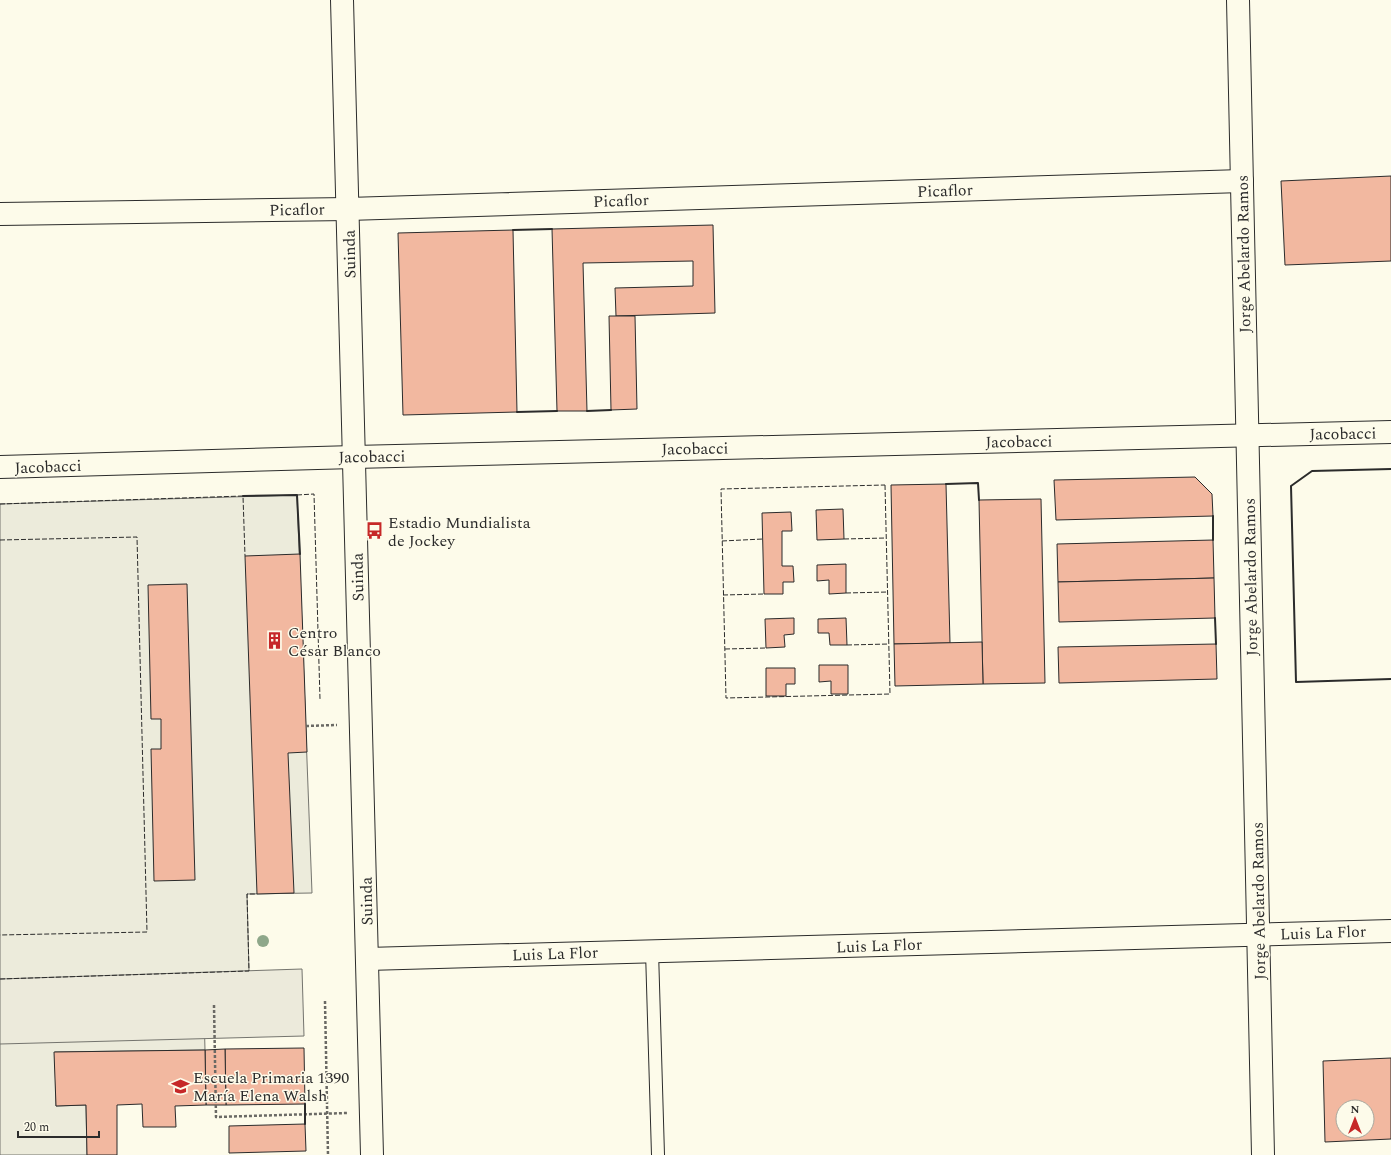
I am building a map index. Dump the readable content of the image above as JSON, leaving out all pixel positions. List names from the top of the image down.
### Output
{
  "streets": {
    "street": [
      "Picaflor",
      "Suinda",
      "Jorge Abelardo Ramos",
      "Jacobacci",
      "Luis La Flor"
    ]
  },
  "crossings": [
    ["Picaflor", "Suinda"],
    ["Picaflor", "Jorge Abelardo Ramos"],
    ["Suinda", "Jacobacci"],
    ["Suinda", "Luis La Flor"],
    ["Jorge Abelardo Ramos", "Jacobacci"],
    ["Jorge Abelardo Ramos", "Luis La Flor"]
  ],
  "places": {
    "bus stop": ["Estadio Mundialista de Jockey"],
    "building": ["Centro César Blanco"],
    "school or university": ["Escuela Primaria 1390 María Elena Walsh"]
  },
  "scale_bar": "20 m",
  "north": "top"
}
